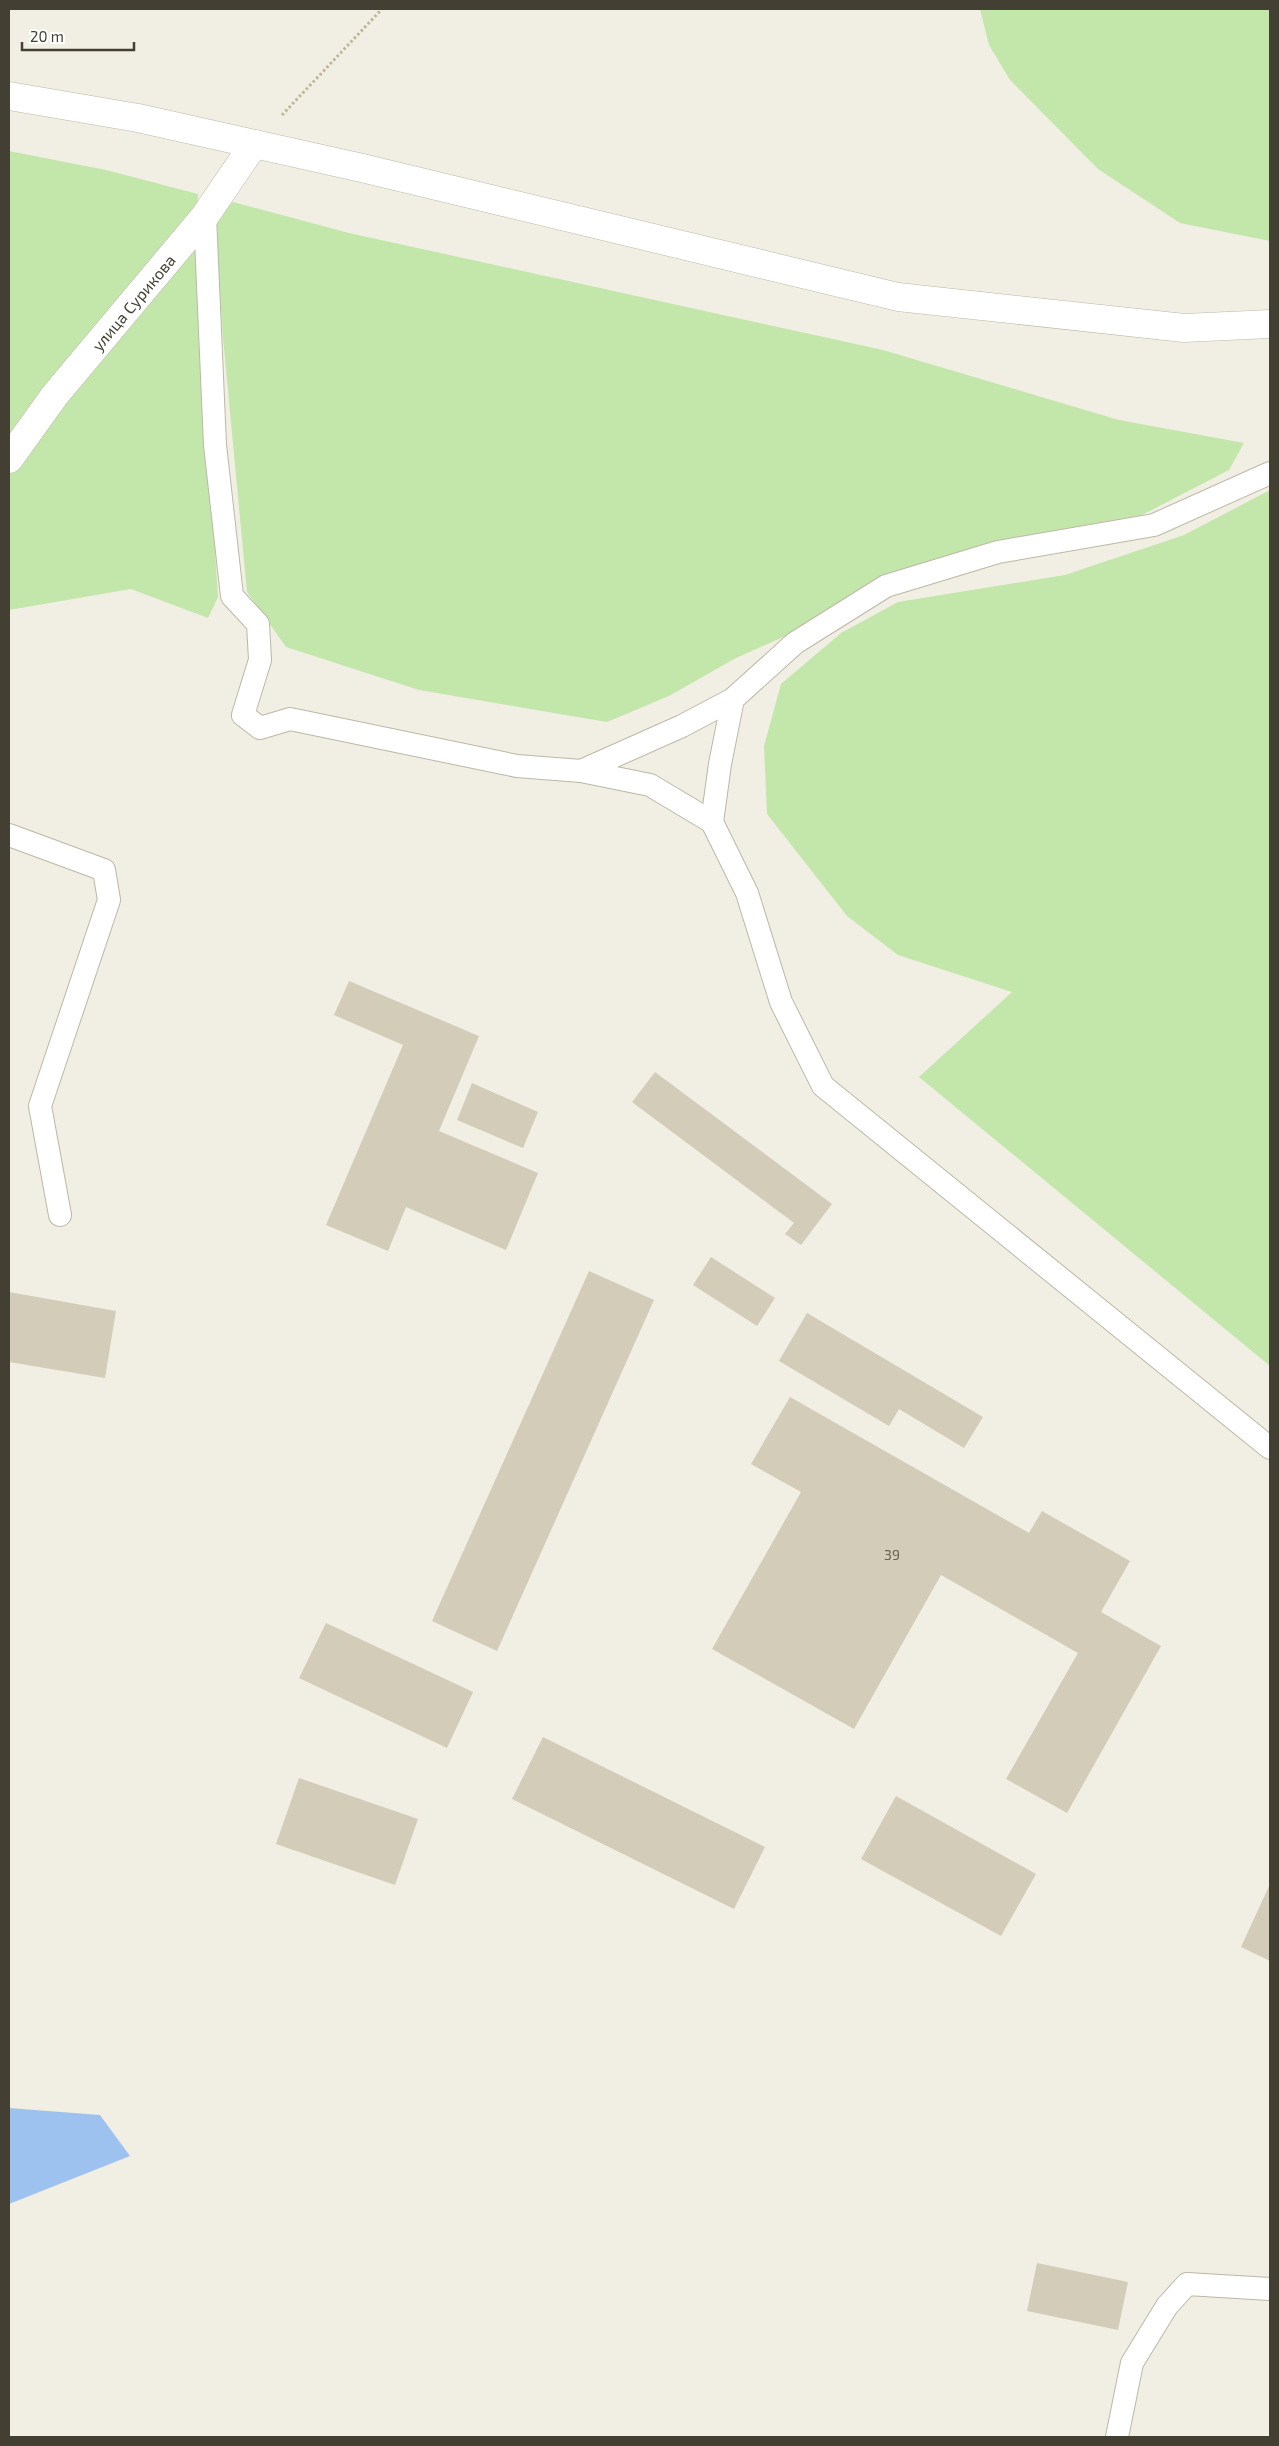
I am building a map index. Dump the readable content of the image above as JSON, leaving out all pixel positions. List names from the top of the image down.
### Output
{
  "streets": {
    "street": ["улица Сурикова"]
  },
  "house_numbers": ["39"],
  "scale_bar": "20 m"
}
